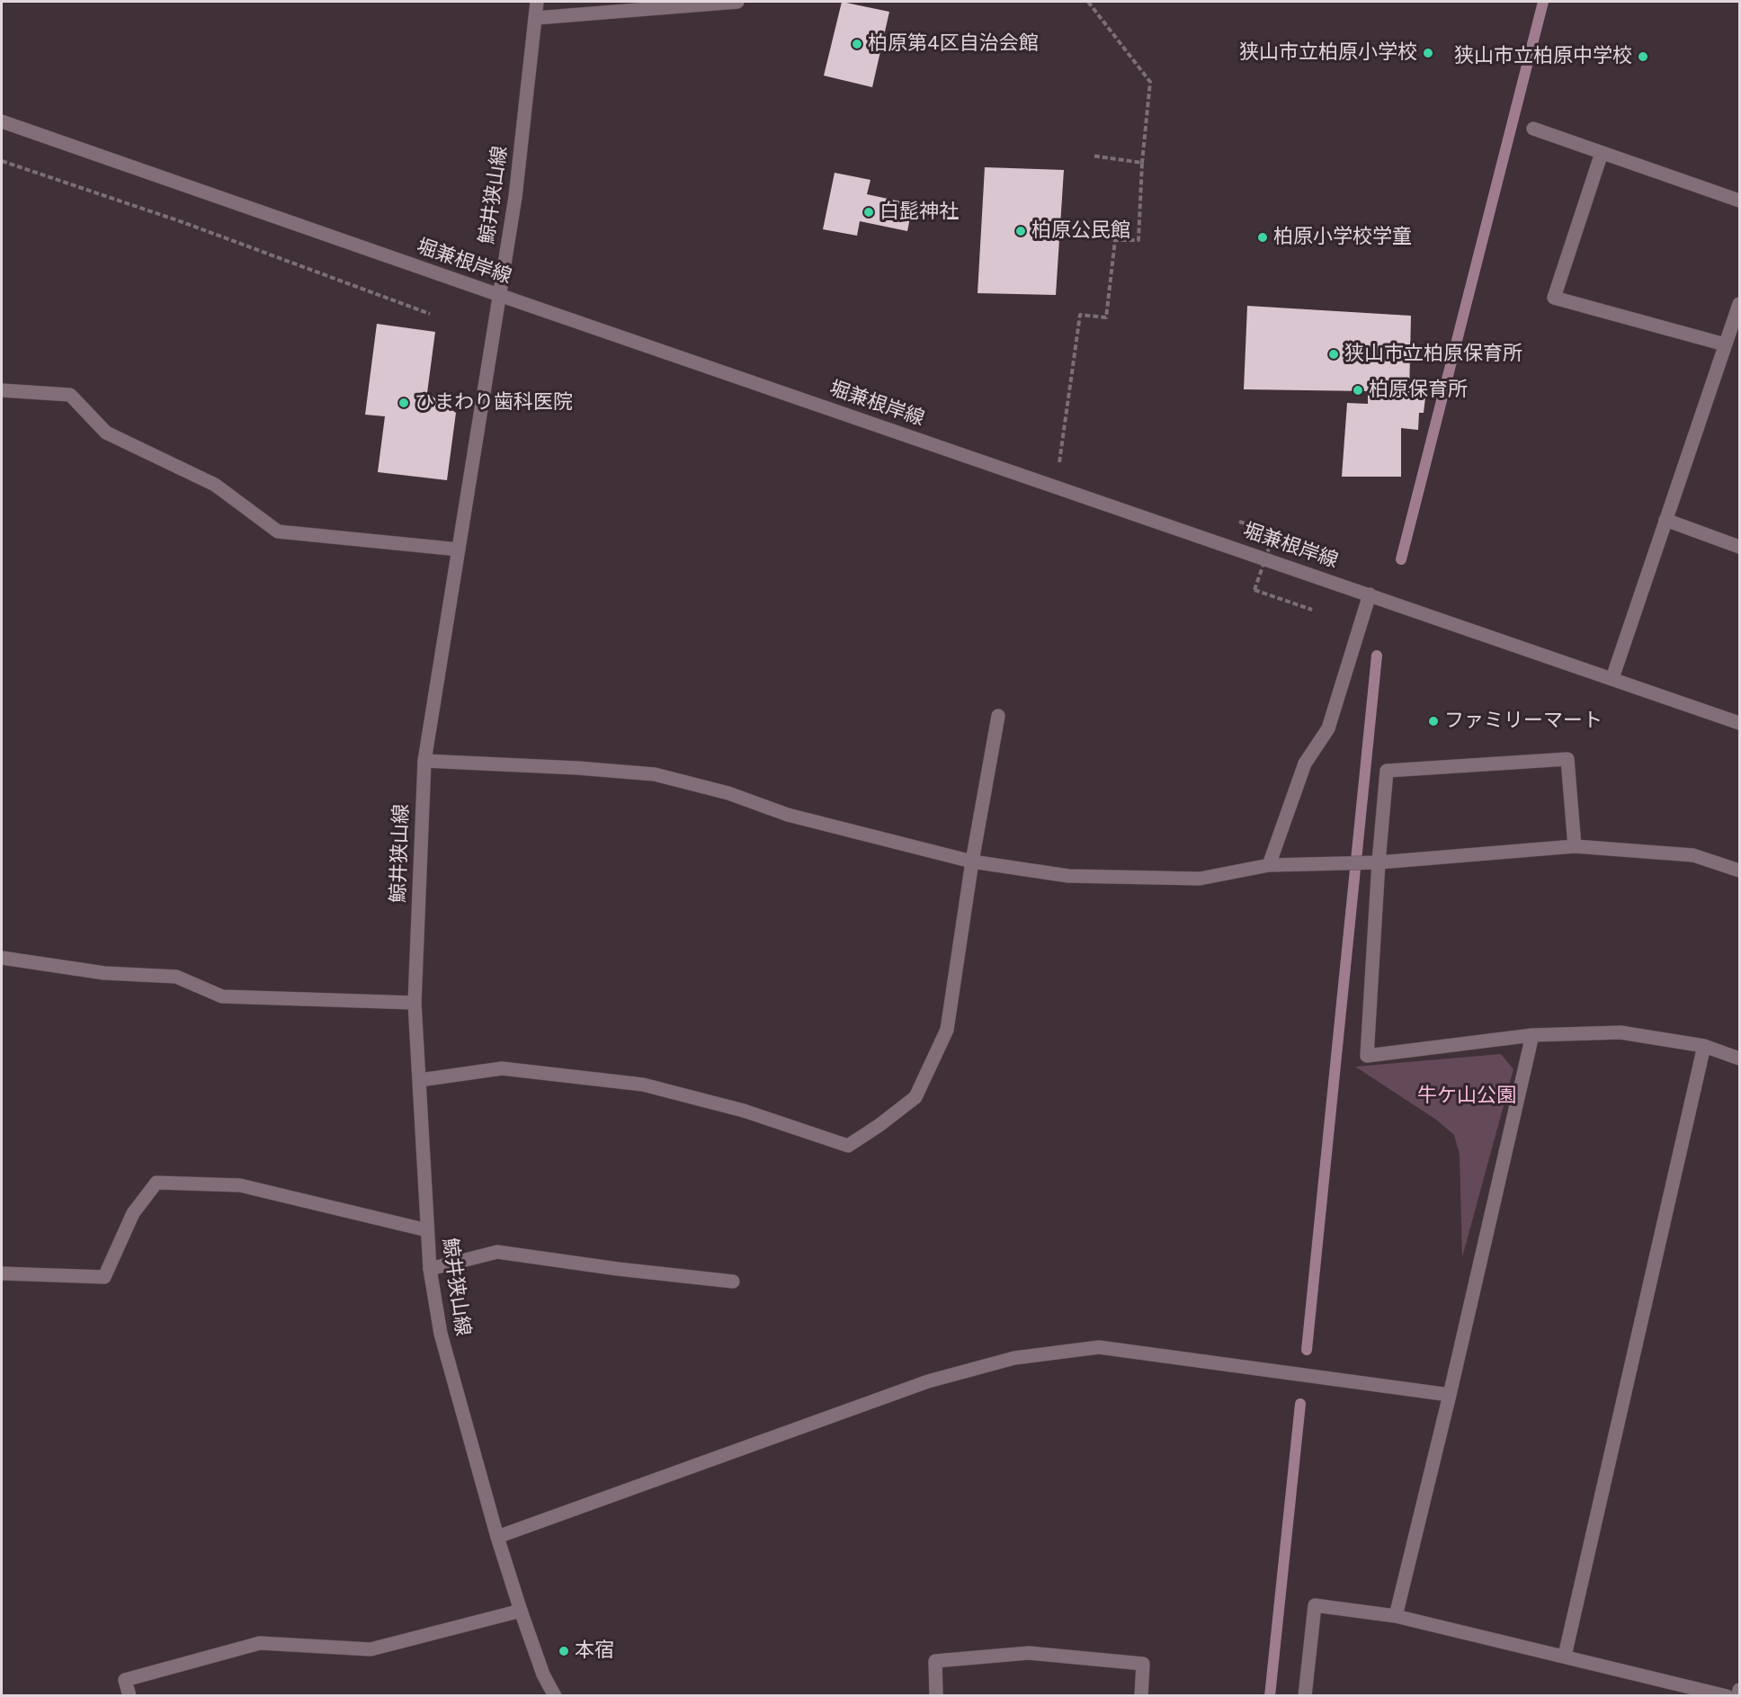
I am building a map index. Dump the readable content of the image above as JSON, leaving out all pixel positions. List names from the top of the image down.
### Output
{
  "streets": {
    "street": ["鯨井狭山線", "堀兼根岸線"]
  },
  "crossings": [
    ["鯨井狭山線", "堀兼根岸線"]
  ],
  "parks": ["牛ケ山公園"],
  "places": [
    "柏原第4区自治会館",
    "狭山市立柏原小学校",
    "狭山市立柏原中学校",
    "白髭神社",
    "柏原公民館",
    "柏原小学校学童",
    "狭山市立柏原保育所",
    "柏原保育所",
    "ひまわり歯科医院",
    "ファミリーマート",
    "本宿"
  ]
}
